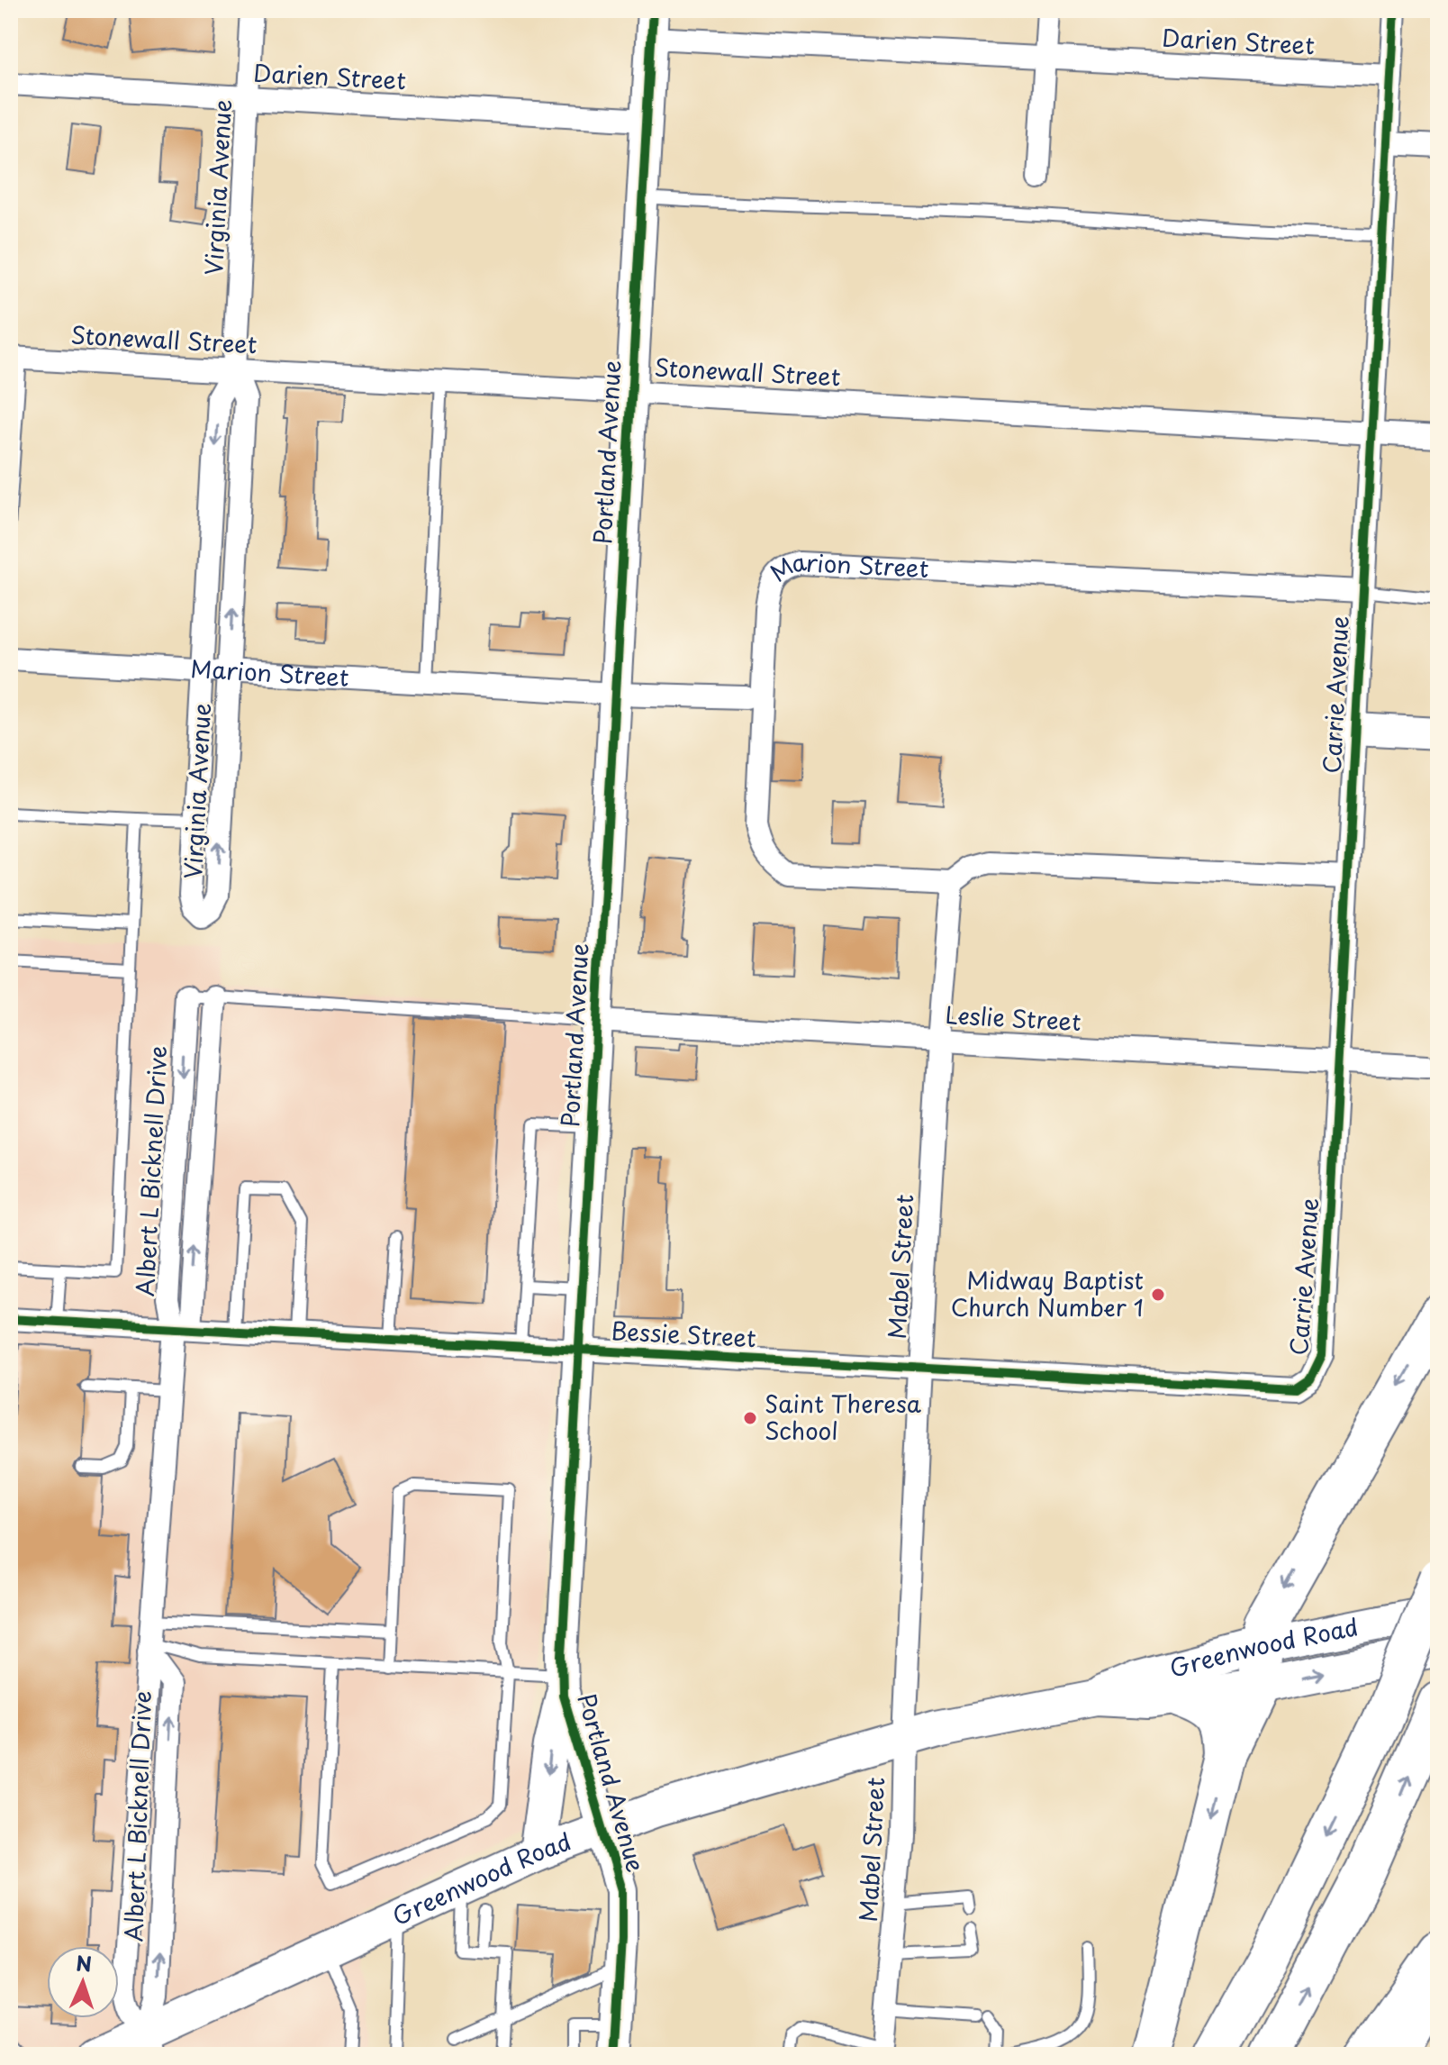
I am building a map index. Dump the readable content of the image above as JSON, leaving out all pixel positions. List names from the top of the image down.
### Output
{
  "streets": {
    "main road": ["Greenwood Road"],
    "street": [
      "Darien Street",
      "Virginia Avenue",
      "Stonewall Street",
      "Portland Avenue",
      "Marion Street",
      "Carrie Avenue",
      "Leslie Street",
      "Albert L Bicknell Drive",
      "Mabel Street",
      "Bessie Street"
    ]
  },
  "crossings": [
    ["Darien Street", "Virginia Avenue"],
    ["Darien Street", "Portland Avenue"],
    ["Darien Street", "Carrie Avenue"],
    ["Virginia Avenue", "Stonewall Street"],
    ["Virginia Avenue", "Marion Street"],
    ["Stonewall Street", "Portland Avenue"],
    ["Stonewall Street", "Carrie Avenue"],
    ["Portland Avenue", "Marion Street"],
    ["Portland Avenue", "Leslie Street"],
    ["Portland Avenue", "Bessie Street"],
    ["Portland Avenue", "Greenwood Road"],
    ["Marion Street", "Carrie Avenue"],
    ["Marion Street", "Mabel Street"],
    ["Carrie Avenue", "Leslie Street"],
    ["Carrie Avenue", "Bessie Street"],
    ["Leslie Street", "Mabel Street"],
    ["Albert L Bicknell Drive", "Bessie Street"],
    ["Albert L Bicknell Drive", "Greenwood Road"],
    ["Mabel Street", "Bessie Street"],
    ["Mabel Street", "Greenwood Road"]
  ],
  "places": ["Midway Baptist Church Number 1", "Saint Theresa School"],
  "north": "top"
}
